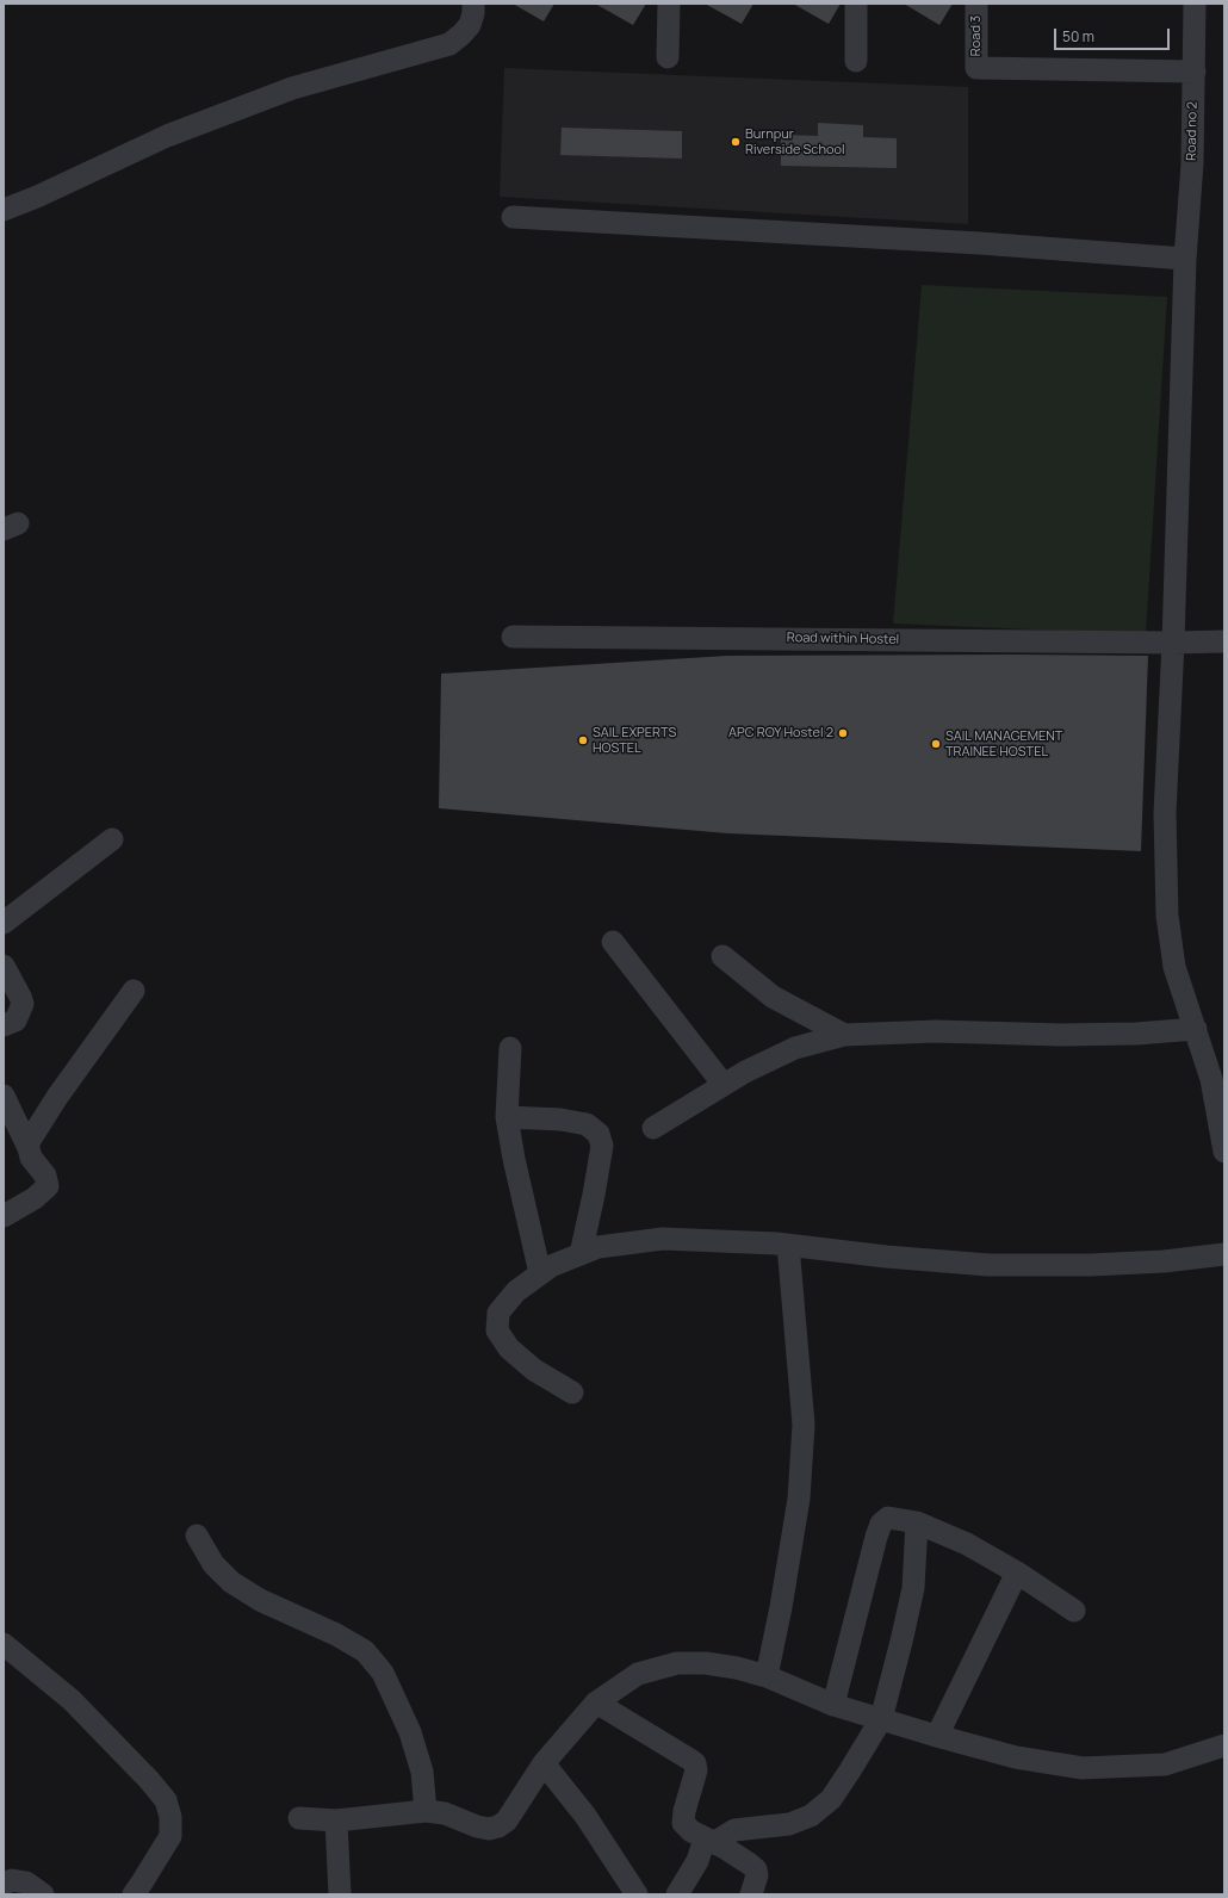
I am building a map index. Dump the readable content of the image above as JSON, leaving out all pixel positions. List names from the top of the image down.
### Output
{
  "streets": {
    "street": ["Road 3", "Road no 2", "Road within Hostel"]
  },
  "crossings": [
    ["Road 3", "Road no 2"],
    ["Road no 2", "Road within Hostel"]
  ],
  "places": [
    "Burnpur Riverside School",
    "APC ROY Hostel 2",
    "SAIL EXPERTS HOSTEL",
    "SAIL MANAGEMENT TRAINEE HOSTEL"
  ],
  "scale_bar": "50 m"
}
